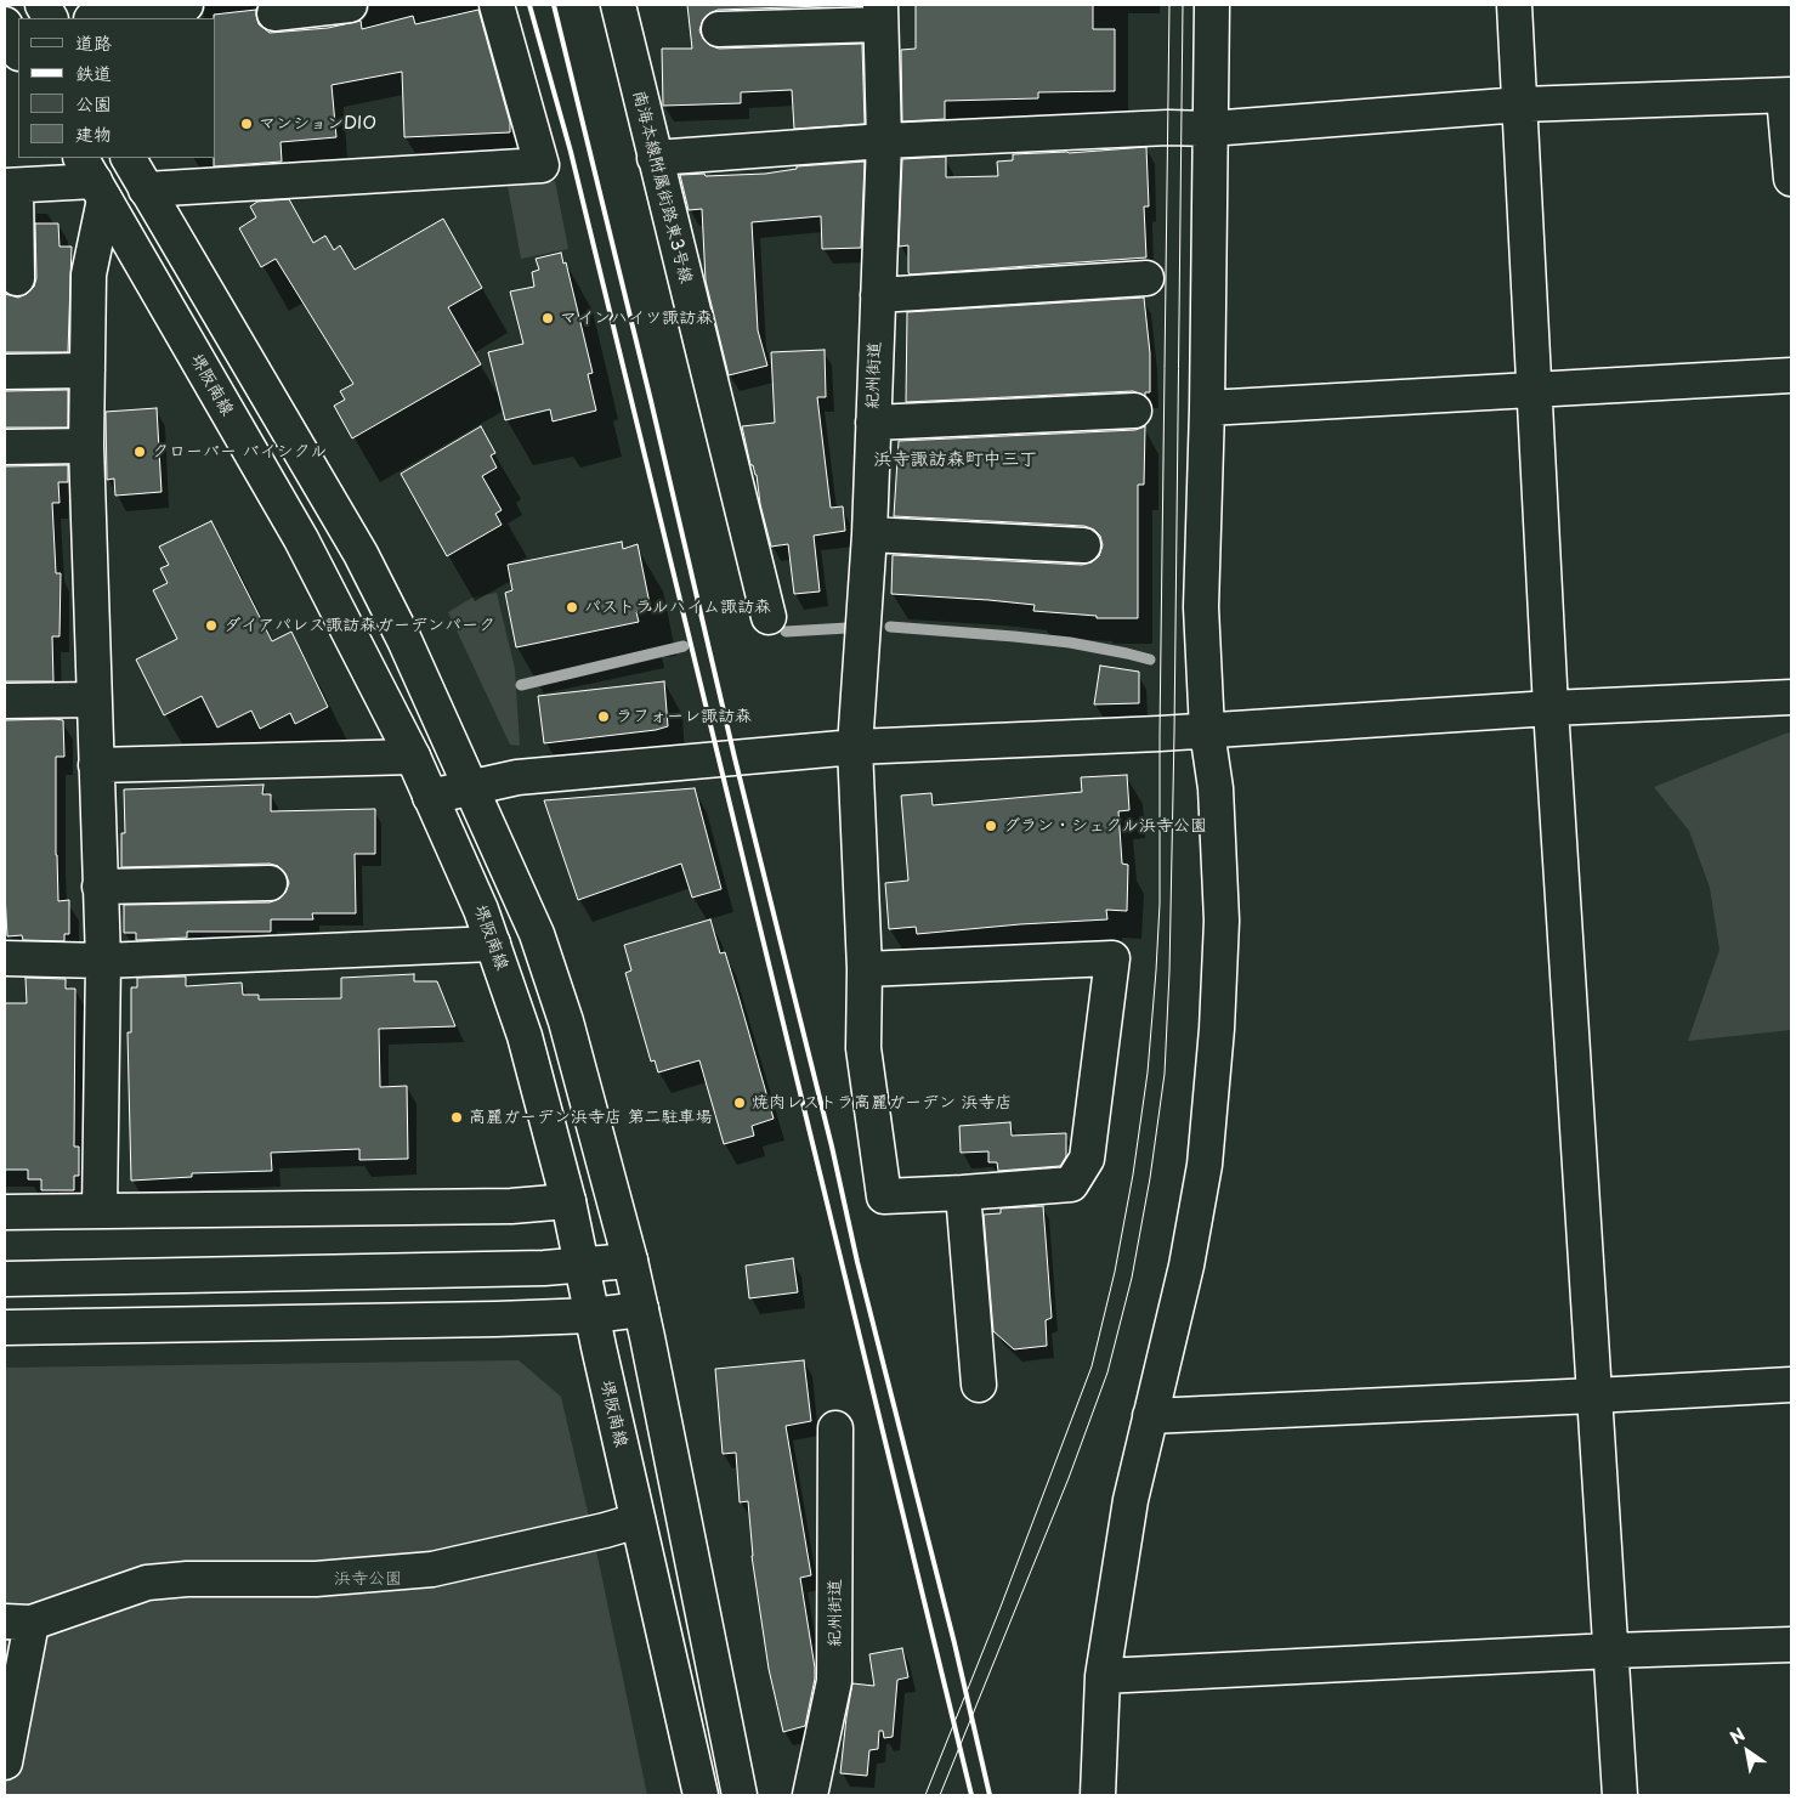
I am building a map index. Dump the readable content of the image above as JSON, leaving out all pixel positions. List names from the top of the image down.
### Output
{
  "streets": {
    "street": ["南海本線附属街路東3号線", "紀州街道", "堺阪南線"]
  },
  "districts": ["浜寺諏訪森町中三丁"],
  "parks": ["浜寺公園"],
  "places": [
    "マンションDIO",
    "マインハイツ諏訪森",
    "クローバー バイシクル",
    "パストラルハイム諏訪森",
    "ダイアパレス諏訪森ガーデンパーク",
    "ラフォーレ諏訪森",
    "グラン・シェクル浜寺公園",
    "焼肉レストラ高麗ガーデン 浜寺店",
    "高麗ガーデン浜寺店 第二駐車場"
  ],
  "legend": [
    "道路",
    "鉄道",
    "公園",
    "建物"
  ],
  "north": "top left"
}
